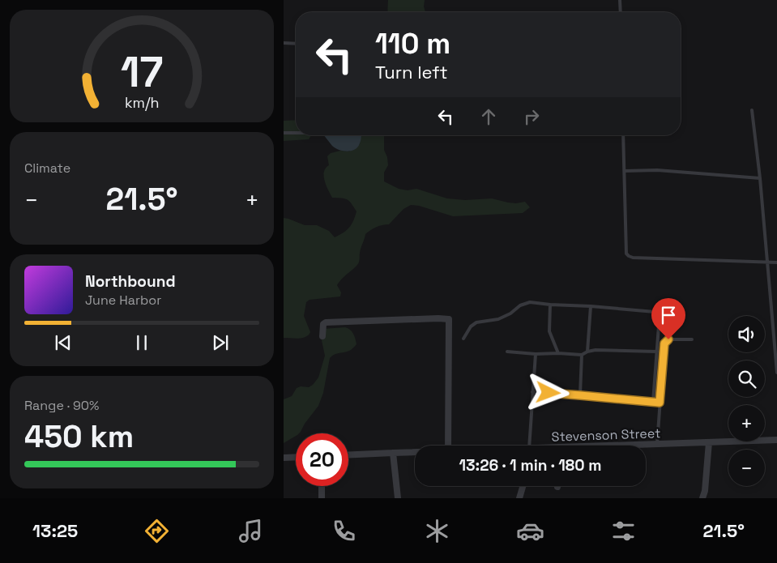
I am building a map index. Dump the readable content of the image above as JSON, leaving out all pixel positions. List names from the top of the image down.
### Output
{
  "streets": {
    "street": ["Stevenson Street"]
  },
  "page": {
    "turn": ["110 m", "Turn left"],
    "tile": [
      "Climate",
      ["Range · 90%", "450 km"]
    ],
    "heat": ["−", "21.5°", "+"],
    "song": ["Northbound", "June Harbor"],
    "map_buttons": ["+", "−"],
    "limit": "20",
    "trip": "13:26 · 1 min · 180 m",
    "tabs": ["13:25", "21.5°"],
    "gauge": ["17", "km/h"]
  }
}
